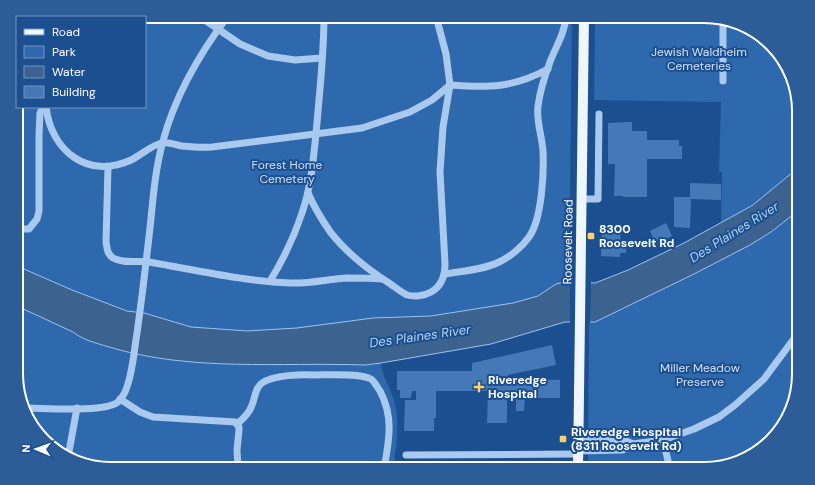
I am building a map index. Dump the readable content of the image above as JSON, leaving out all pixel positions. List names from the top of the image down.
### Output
{
  "streets": {
    "main road": ["Roosevelt Road"]
  },
  "water": ["Des Plaines River"],
  "parks": ["Jewish Waldheim Cemeteries", "Forest Home Cemetery", "Miller Meadow Preserve"],
  "places": {
    "transit": ["8300 Roosevelt Rd", "Riveredge Hospital (8311 Roosevelt Rd)"],
    "health": ["Riveredge Hospital"]
  },
  "legend": [
    "Road",
    "Park",
    "Water",
    "Building"
  ],
  "north": "left"
}
